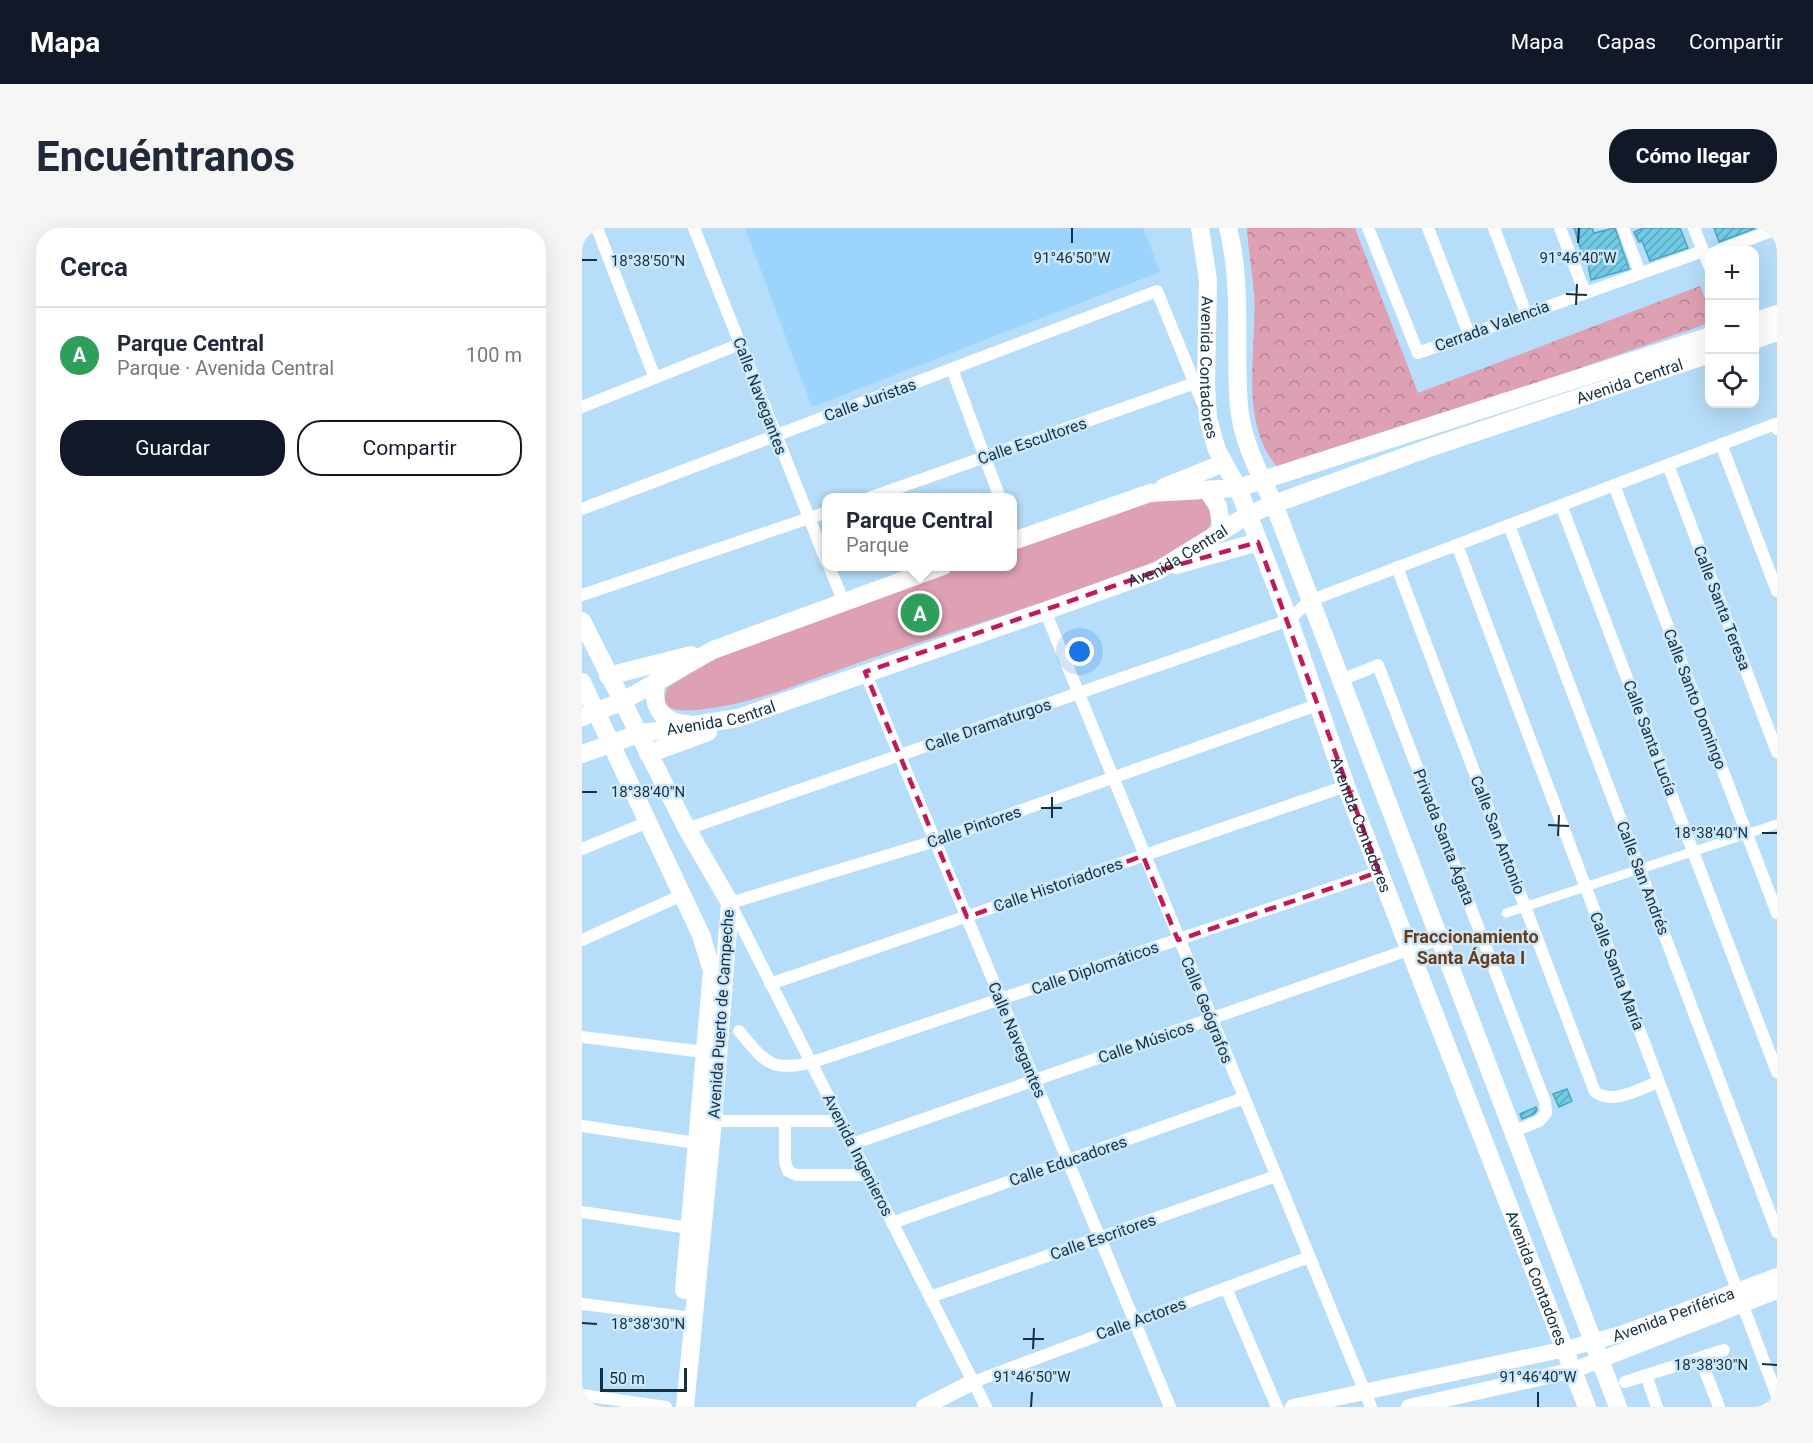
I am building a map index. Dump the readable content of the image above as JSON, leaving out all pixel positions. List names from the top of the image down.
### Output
{
  "streets": {
    "main road": ["Avenida Contadores", "Avenida Central", "Avenida Puerto de Campeche"],
    "street": [
      "Cerrada Valencia",
      "Calle Navegantes",
      "Calle Juristas",
      "Calle Escultores",
      "Calle Santa Teresa",
      "Calle Santo Domingo",
      "Calle Dramaturgos",
      "Calle Santa Lucía",
      "Calle Pintores",
      "Calle San Antonio",
      "Privada Santa Ágata",
      "Calle San Andrés",
      "Calle Historiadores",
      "Calle Diplomáticos",
      "Calle Santa María",
      "Calle Geógrafos",
      "Calle Músicos",
      "Avenida Ingenieros",
      "Calle Educadores",
      "Calle Escritores",
      "Avenida Periférica",
      "Calle Actores"
    ]
  },
  "crossings": [
    ["Avenida Contadores", "Avenida Central"],
    ["Avenida Contadores", "Calle Dramaturgos"],
    ["Avenida Contadores", "Calle Pintores"],
    ["Avenida Contadores", "Privada Santa Ágata"],
    ["Avenida Contadores", "Calle Historiadores"],
    ["Avenida Contadores", "Calle Diplomáticos"],
    ["Avenida Contadores", "Calle Músicos"],
    ["Avenida Contadores", "Avenida Periférica"],
    ["Avenida Central", "Calle Navegantes"],
    ["Avenida Central", "Calle Geógrafos"],
    ["Avenida Central", "Avenida Puerto de Campeche"],
    ["Calle Navegantes", "Calle Juristas"],
    ["Calle Navegantes", "Calle Dramaturgos"],
    ["Calle Navegantes", "Calle Pintores"],
    ["Calle Navegantes", "Calle Historiadores"],
    ["Calle Navegantes", "Calle Diplomáticos"],
    ["Calle Navegantes", "Calle Músicos"],
    ["Calle Navegantes", "Calle Educadores"],
    ["Calle Navegantes", "Calle Escritores"],
    ["Calle Navegantes", "Calle Actores"],
    ["Calle Juristas", "Calle Escultores"],
    ["Calle Dramaturgos", "Calle Geógrafos"],
    ["Calle Dramaturgos", "Avenida Puerto de Campeche"],
    ["Calle Pintores", "Calle Geógrafos"],
    ["Calle Pintores", "Avenida Puerto de Campeche"],
    ["Calle Pintores", "Avenida Ingenieros"],
    ["Calle San Antonio", "Calle Santa María"],
    ["Calle Historiadores", "Calle Geógrafos"],
    ["Calle Historiadores", "Avenida Ingenieros"],
    ["Calle Diplomáticos", "Calle Geógrafos"],
    ["Calle Diplomáticos", "Avenida Ingenieros"],
    ["Calle Santa María", "Avenida Periférica"],
    ["Calle Geógrafos", "Calle Músicos"],
    ["Calle Geógrafos", "Calle Educadores"],
    ["Calle Geógrafos", "Calle Escritores"],
    ["Calle Geógrafos", "Avenida Periférica"],
    ["Calle Geógrafos", "Calle Actores"],
    ["Avenida Puerto de Campeche", "Avenida Ingenieros"],
    ["Calle Músicos", "Avenida Ingenieros"],
    ["Avenida Ingenieros", "Calle Educadores"],
    ["Avenida Ingenieros", "Calle Escritores"],
    ["Avenida Ingenieros", "Calle Actores"]
  ],
  "districts": ["Fraccionamiento Santa Ágata I"],
  "scale_bar": "50 m",
  "page": {
    "header": "Mapa",
    "nav": ["Mapa", "Capas", "Compartir"],
    "buttons": [
      "Cómo llegar",
      ["Guardar", "Compartir"]
    ],
    "title": "Encuéntranos",
    "heading": "Cerca",
    "map_buttons": ["+", "−"],
    "list": [
      {
        "mark": "A",
        "name": "Parque Central",
        "note": "Parque · Avenida Central",
        "value": "100 m"
      }
    ],
    "popup": ["Parque Central", "Parque"],
    "pins": "A",
    "scale": "50 m"
  },
  "coordinates": [
    "91°46'50\"W",
    "91°46'40\"W",
    "18°38'50\"N",
    "18°38'40\"N",
    "18°38'30\"N"
  ]
}
